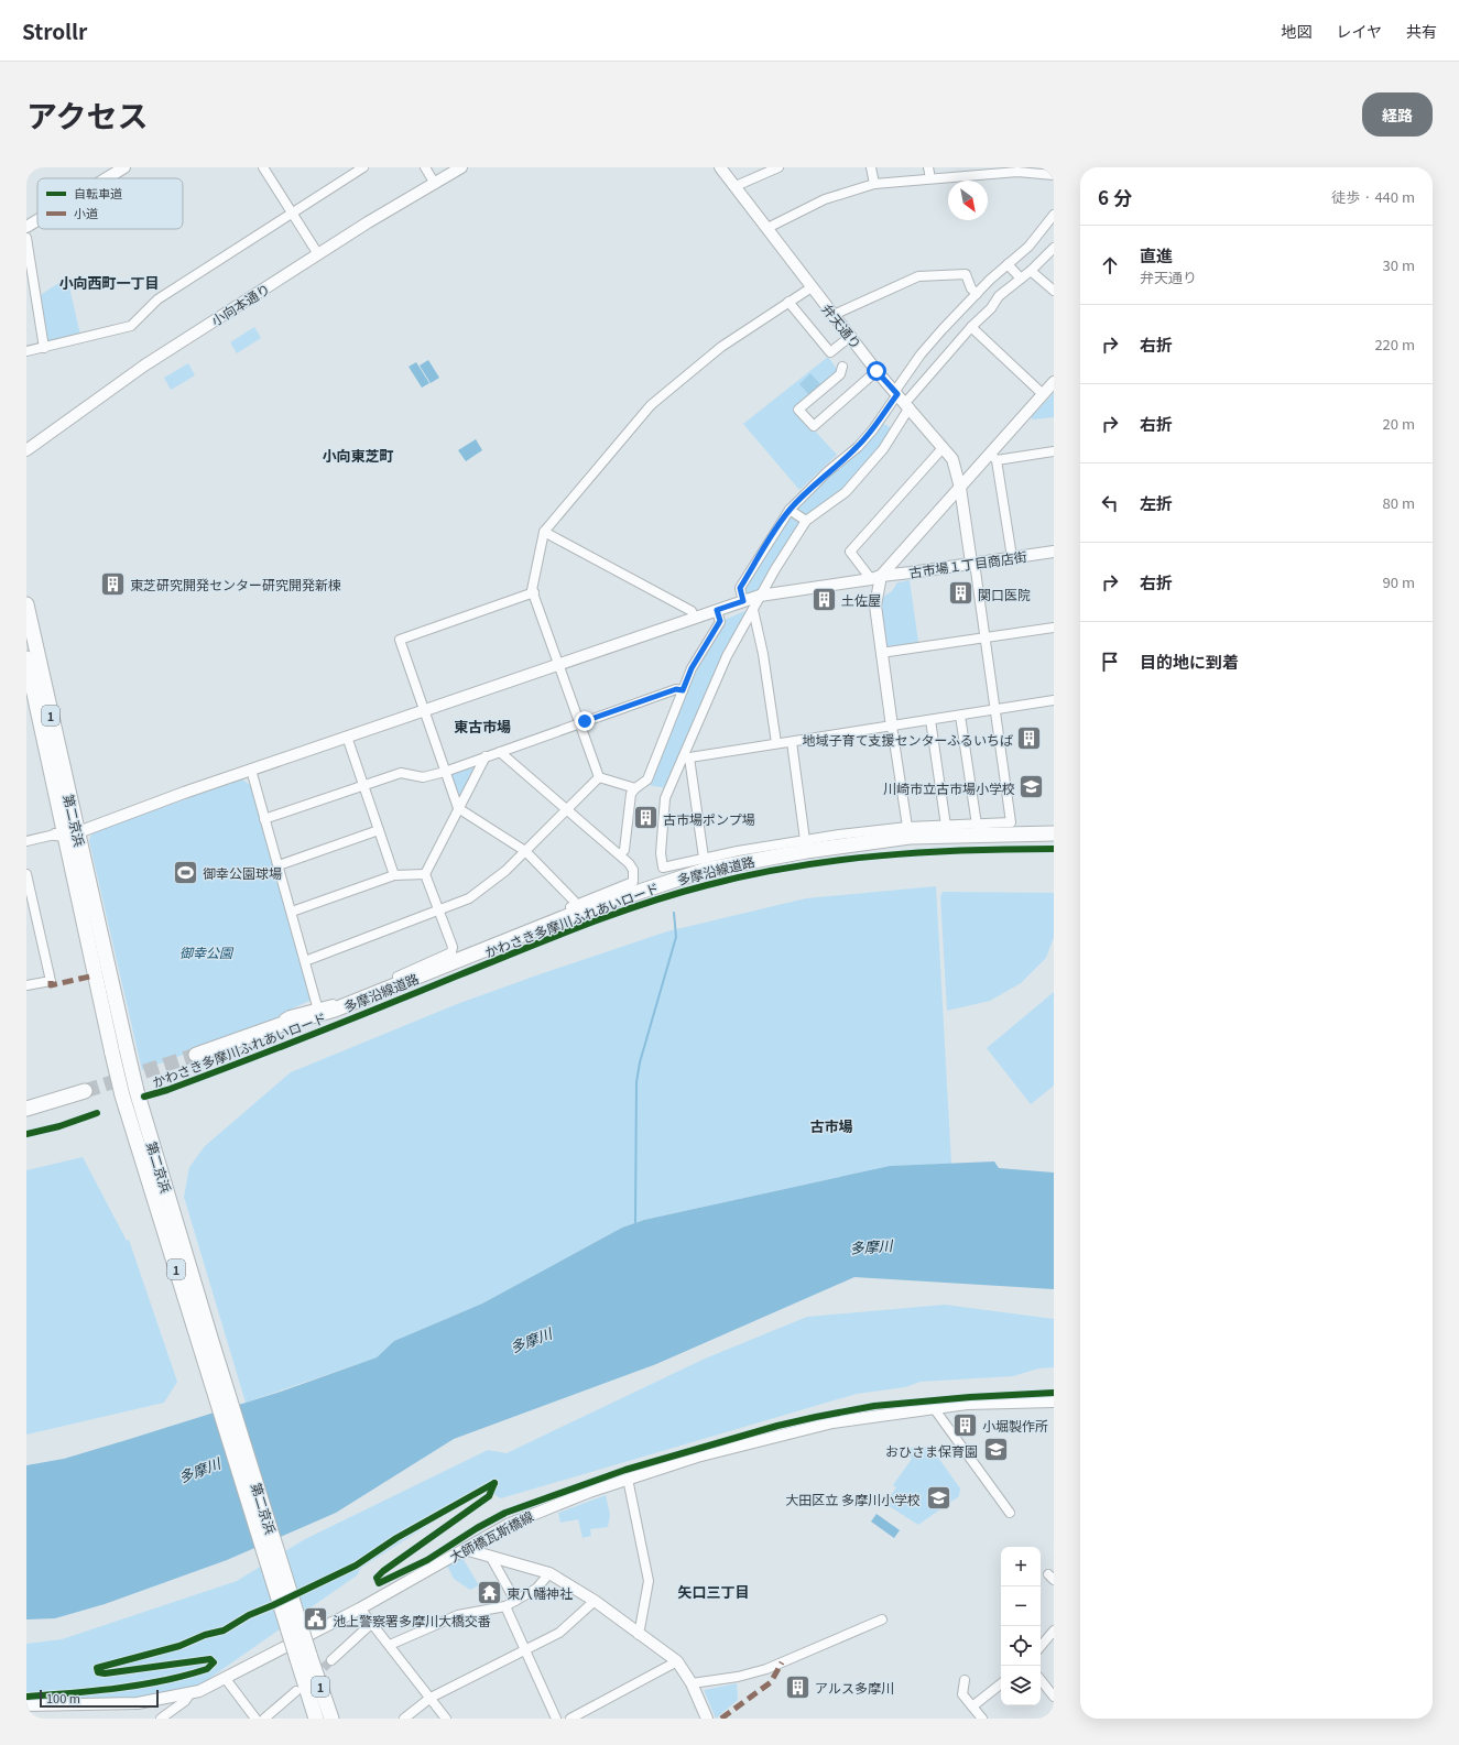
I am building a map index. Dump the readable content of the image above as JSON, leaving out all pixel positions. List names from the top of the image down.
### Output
{
  "streets": {
    "main road": ["1", "第二京浜", "多摩沿線道路"],
    "street": [
      "小向本通り",
      "弁天通り",
      "古市場１丁目商店街",
      "大師橋瓦斯橋線"
    ],
    "cycle path": ["かわさき多摩川ふれあいロード"]
  },
  "crossings": [
    ["弁天通り", "古市場１丁目商店街"],
    ["古市場１丁目商店街", "第二京浜"]
  ],
  "districts": [
    "小向西町一丁目",
    "小向東芝町",
    "東古市場",
    "古市場",
    "矢口三丁目"
  ],
  "water": ["多摩川"],
  "parks": ["御幸公園"],
  "places": {
    "building": [
      "東芝研究開発センター研究開発新棟",
      "関口医院",
      "土佐屋",
      "地域子育て支援センターふるいちば",
      "古市場ポンプ場",
      "小堀製作所",
      "アルス多摩川"
    ],
    "school or university": ["川崎市立古市場小学校", "おひさま保育園", "大田区立 多摩川小学校"],
    "sports": ["御幸公園球場"],
    "temple": ["東八幡神社"],
    "public building": ["池上警察署多摩川大橋交番"]
  },
  "legend": ["自転車道", "小道"],
  "scale_bar": "100 m",
  "north": "bottom right",
  "page": {
    "header": "Strollr",
    "nav": ["地図", "レイヤ", "共有"],
    "title": "アクセス",
    "buttons": "経路",
    "heading": ["6 分", "徒歩 · 440 m"],
    "list": [
      ["直進", "弁天通り", "30 m"],
      ["右折", "220 m"],
      ["右折", "20 m"],
      ["左折", "80 m"],
      ["右折", "90 m"],
      "目的地に到着"
    ],
    "map_buttons": ["+", "−"],
    "scale": "100 m"
  }
}
